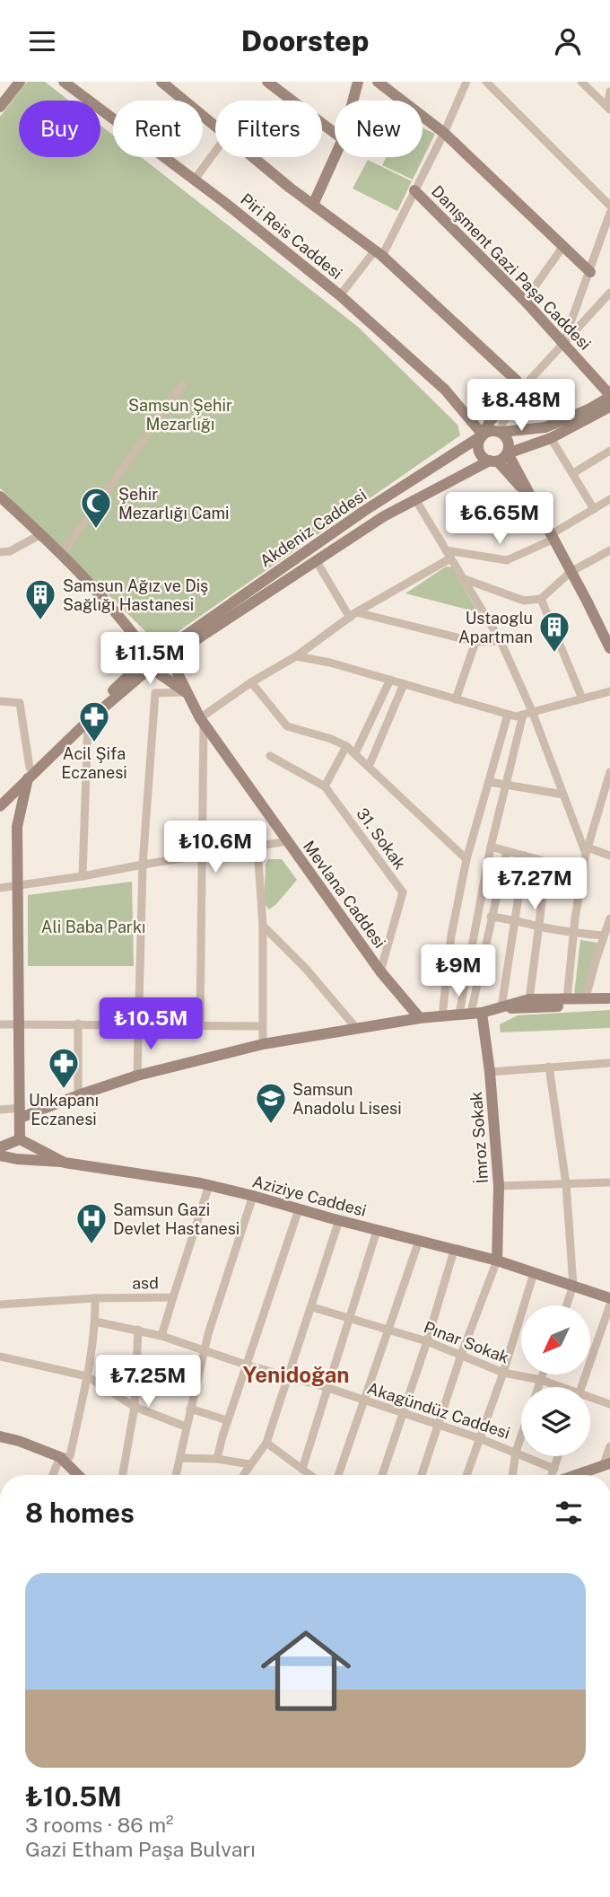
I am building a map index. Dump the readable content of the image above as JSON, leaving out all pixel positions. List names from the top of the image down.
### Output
{
  "streets": {
    "main road": [
      "Piri Reis Caddesi",
      "Danışment Gazi Paşa Caddesi",
      "Akdeniz Caddesi",
      "Mevlana Caddesi",
      "İmroz Sokak",
      "Aziziye Caddesi"
    ],
    "street": [
      "31. Sokak",
      "asd",
      "Pınar Sokak",
      "Akagündüz Caddesi"
    ]
  },
  "crossings": [
    ["Piri Reis Caddesi", "Akdeniz Caddesi"],
    ["Akdeniz Caddesi", "Mevlana Caddesi"],
    ["31. Sokak", "Mevlana Caddesi"],
    ["İmroz Sokak", "Aziziye Caddesi"],
    ["Aziziye Caddesi", "asd"]
  ],
  "districts": ["Yenidoğan"],
  "parks": ["Samsun Şehir Mezarlığı", "Ali Baba Parkı"],
  "places": {
    "mosque": ["Şehir Mezarlığı Cami"],
    "building": ["Samsun Ağız ve Diş Sağlığı Hastanesi", "Ustaoglu Apartman"],
    "pharmacy": ["Acil Şifa Eczanesi", "Unkapanı Eczanesi"],
    "school or university": ["Samsun Anadolu Lisesi"],
    "hospital": ["Samsun Gazi Devlet Hastanesi"]
  },
  "north": "bottom left",
  "page": {
    "header": "Doorstep",
    "chip": [
      "Buy",
      "Rent",
      "Filters",
      "New"
    ],
    "price": [
      "₺8.48M",
      "₺6.65M",
      "₺11.5M",
      "₺10.6M",
      "₺7.27M",
      "₺9M",
      "₺10.5M",
      "₺7.25M"
    ],
    "heading": "8 homes",
    "list": [
      {
        "name": "₺10.5M",
        "note": "3 rooms · 86 m² · Gazi Etham Paşa Bulvarı"
      }
    ]
  }
}
